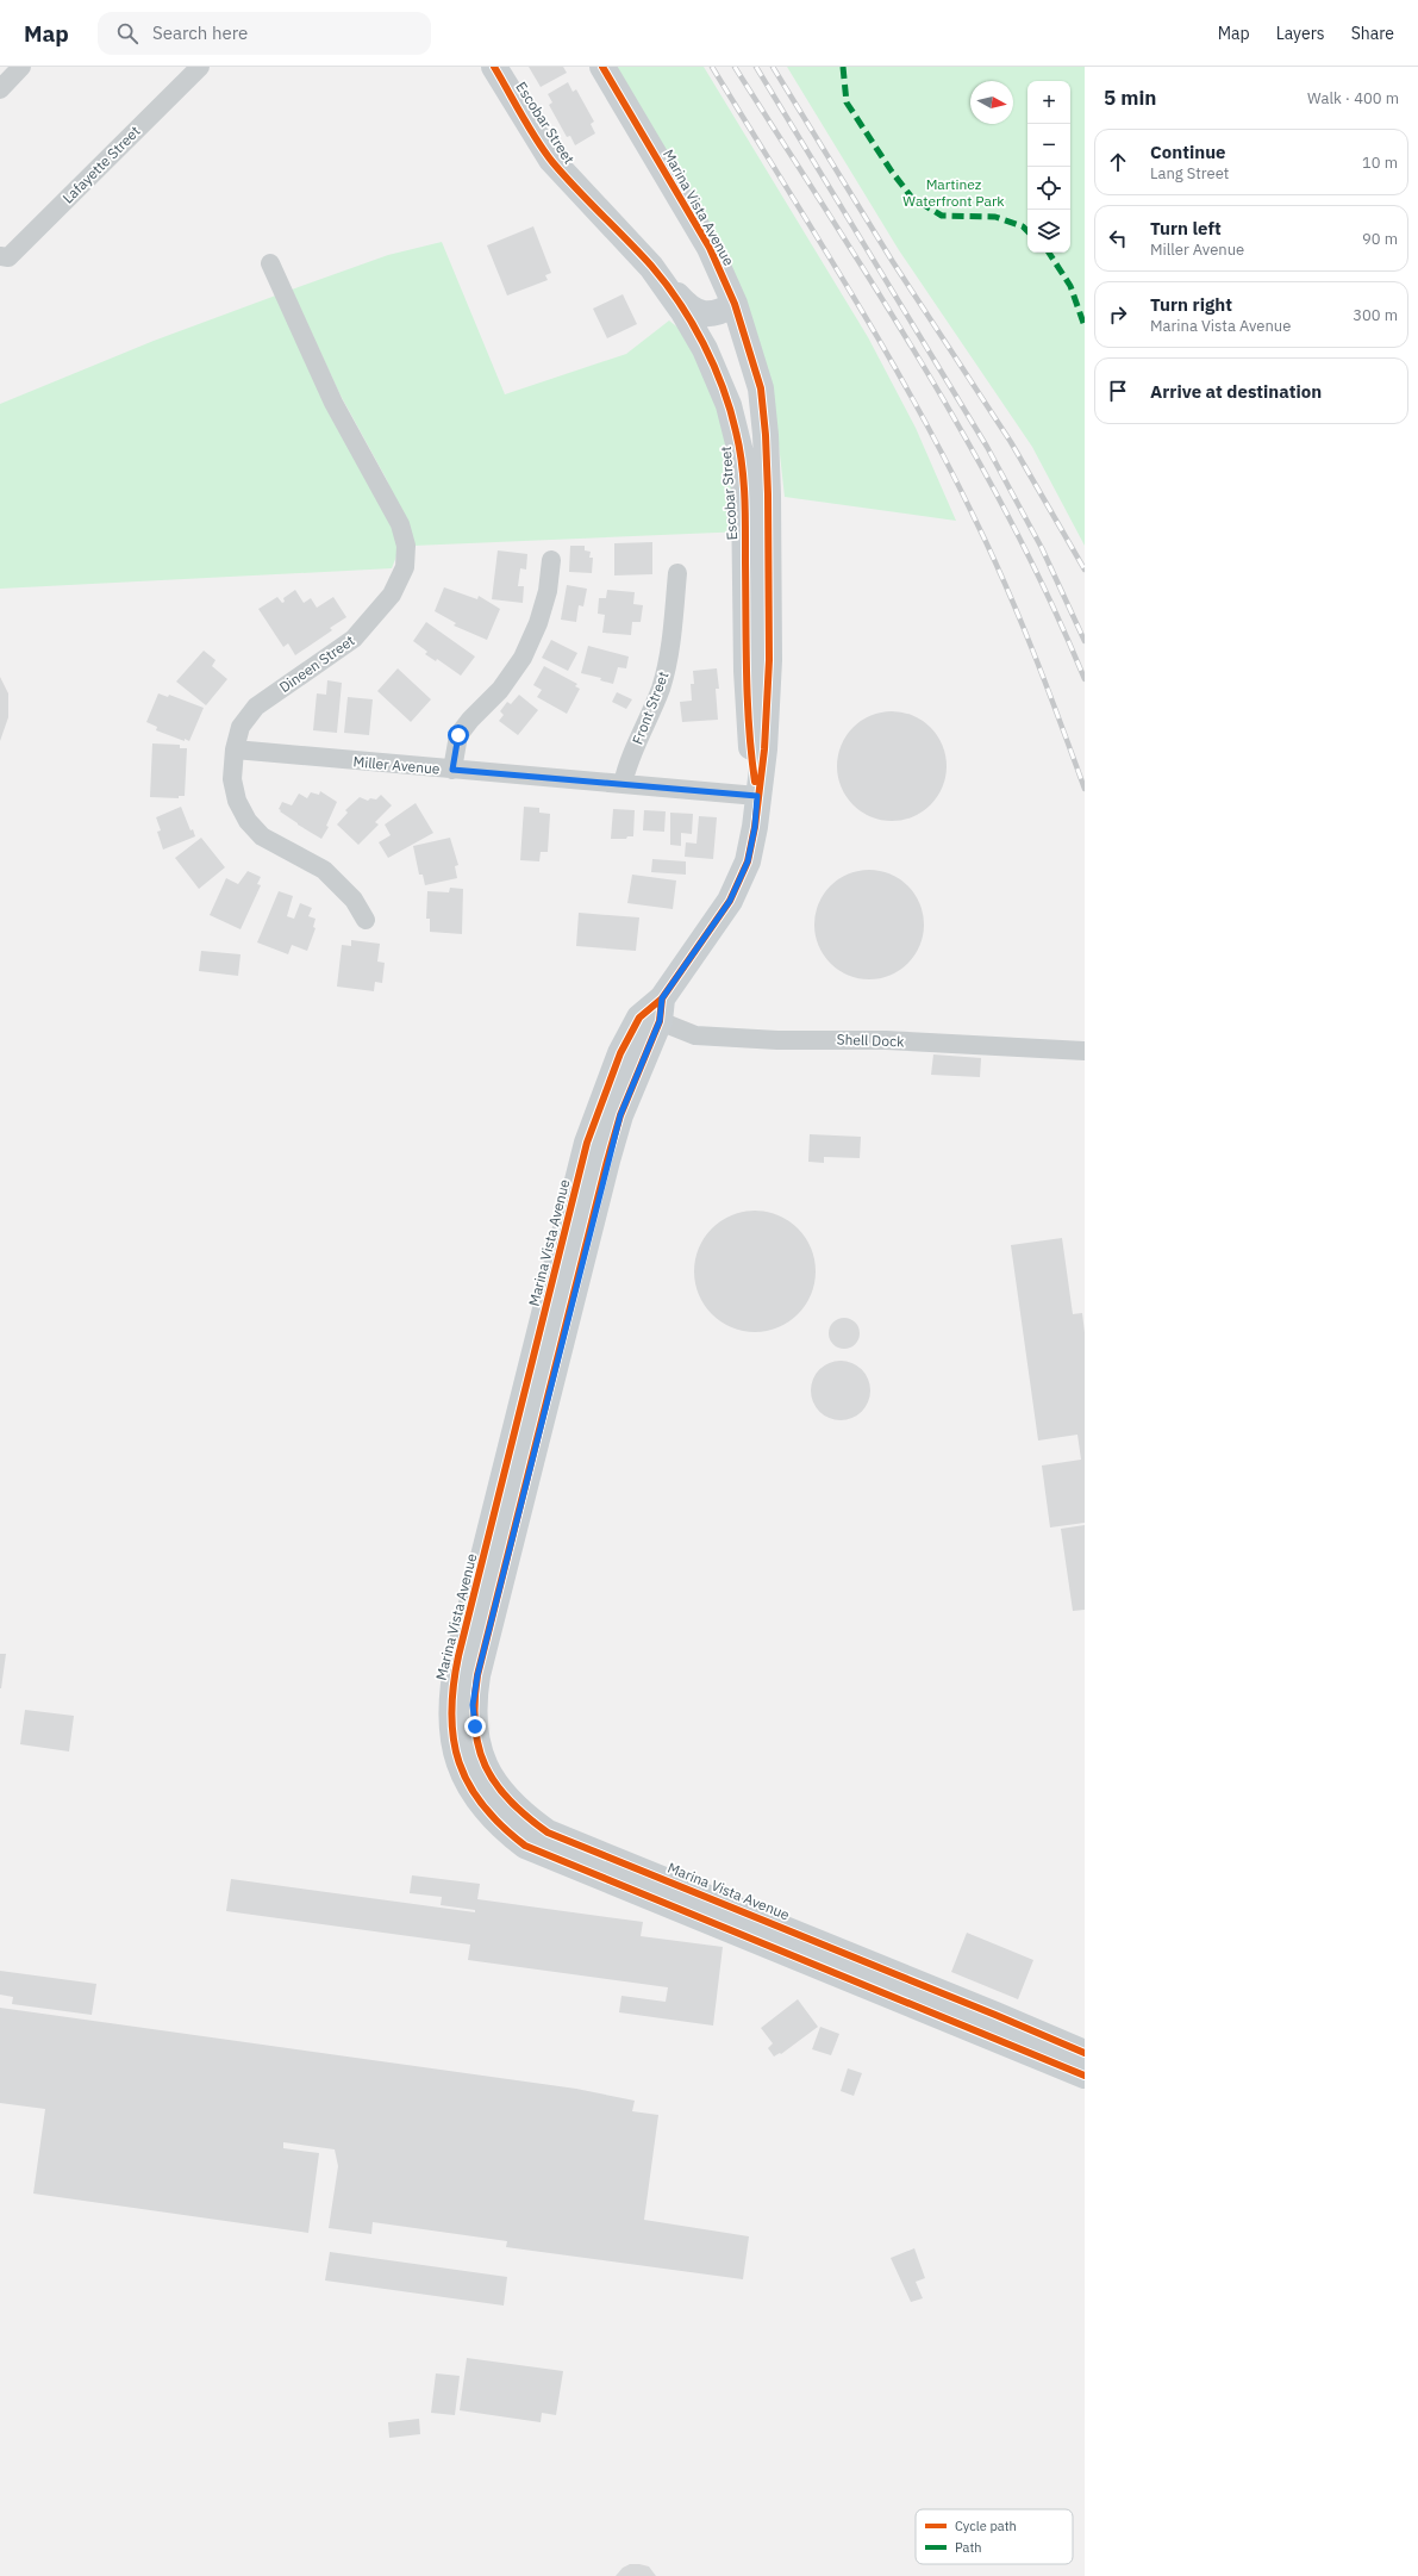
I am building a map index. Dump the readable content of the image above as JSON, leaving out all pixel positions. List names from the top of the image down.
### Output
{
  "streets": {
    "main road": ["Escobar Street", "Marina Vista Avenue"],
    "street": [
      "Lafayette Street",
      "Dineen Street",
      "Front Street",
      "Miller Avenue",
      "Shell Dock"
    ]
  },
  "crossings": [
    ["Escobar Street", "Marina Vista Avenue"],
    ["Escobar Street", "Miller Avenue"],
    ["Marina Vista Avenue", "Miller Avenue"],
    ["Marina Vista Avenue", "Shell Dock"],
    ["Dineen Street", "Miller Avenue"],
    ["Front Street", "Miller Avenue"]
  ],
  "parks": ["Martinez Waterfront Park"],
  "legend": ["Cycle path", "Path"],
  "north": "right",
  "page": {
    "header": "Map",
    "search": "Search here",
    "nav": ["Map", "Layers", "Share"],
    "heading": ["5 min", "Walk · 400 m"],
    "map_buttons": ["+", "−"],
    "list": [
      ["Continue", "Lang Street", "10 m"],
      ["Turn left", "Miller Avenue", "90 m"],
      ["Turn right", "Marina Vista Avenue", "300 m"],
      "Arrive at destination"
    ]
  }
}
